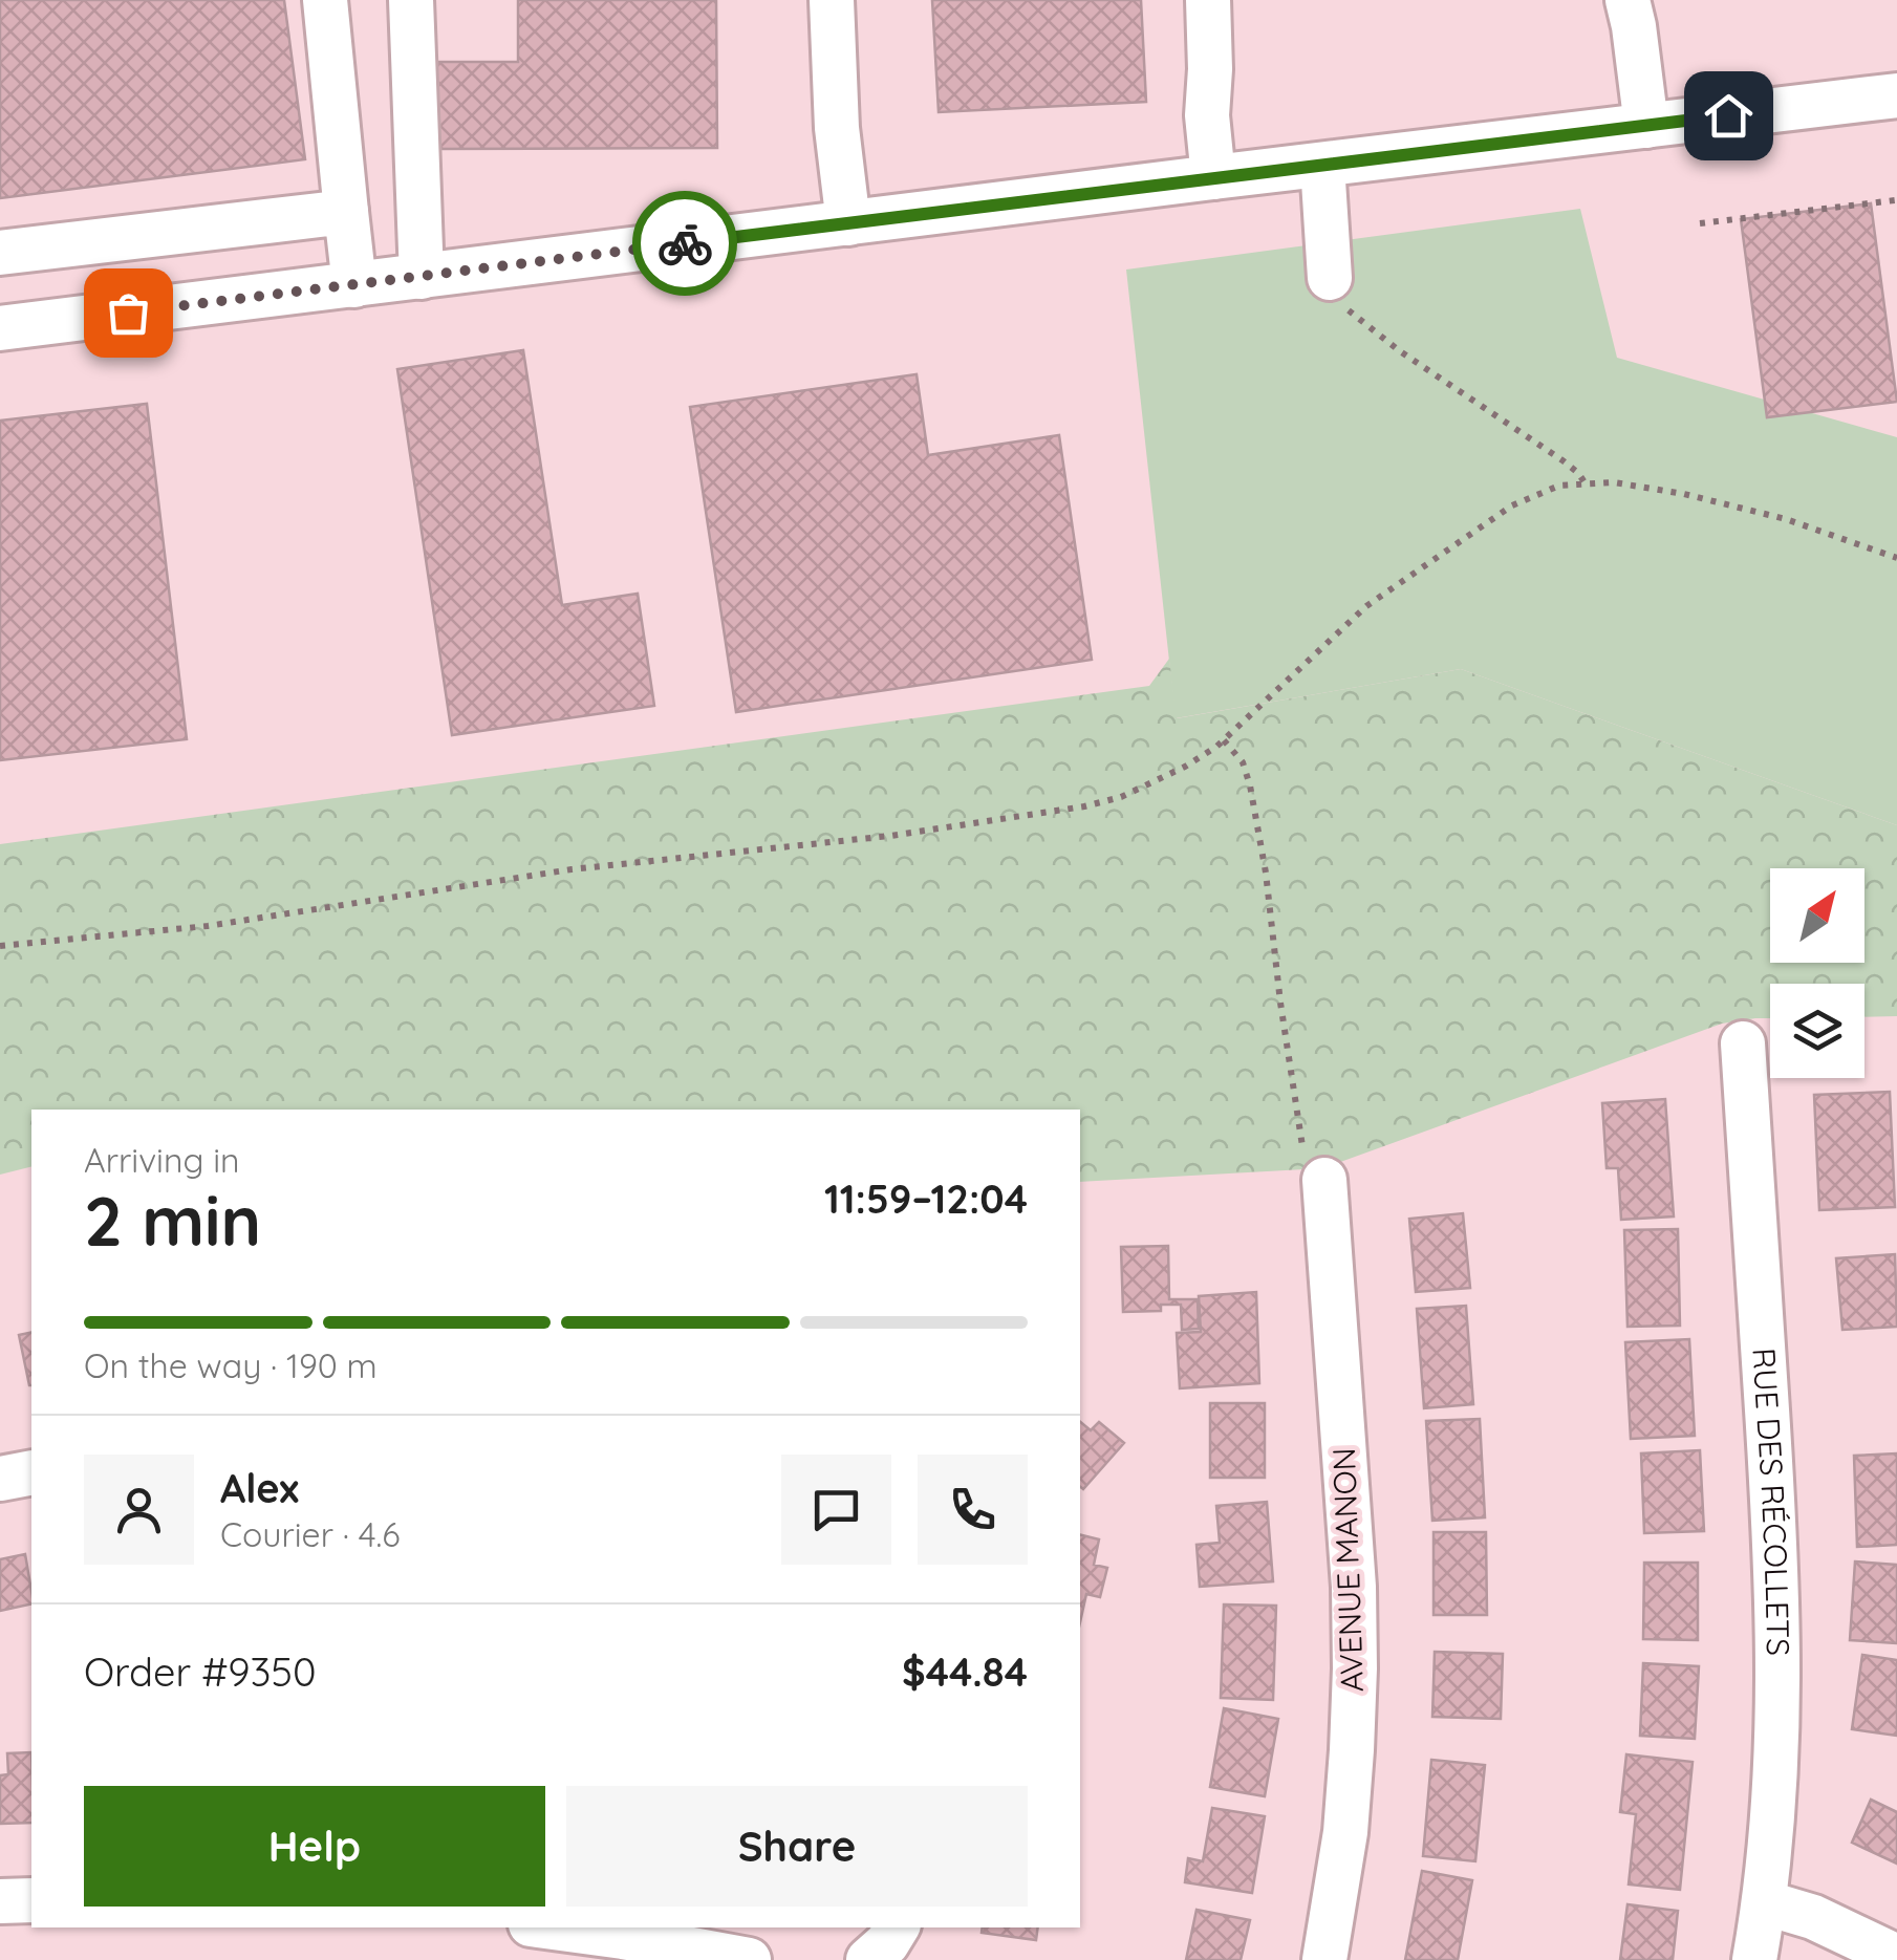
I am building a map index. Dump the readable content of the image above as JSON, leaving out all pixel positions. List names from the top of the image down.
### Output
{
  "streets": {
    "street": ["RUE DES RÉCOLLETS", "AVENUE MANON"]
  },
  "north": "top right",
  "page": {
    "heading": ["2 min", "Arriving in", "11:59–12:04"],
    "panel": [
      "Alex",
      "Courier · 4.6",
      "Order #9350",
      "$44.84"
    ],
    "bar": "On the way · 190 m",
    "buttons": ["Help", "Share"]
  }
}
